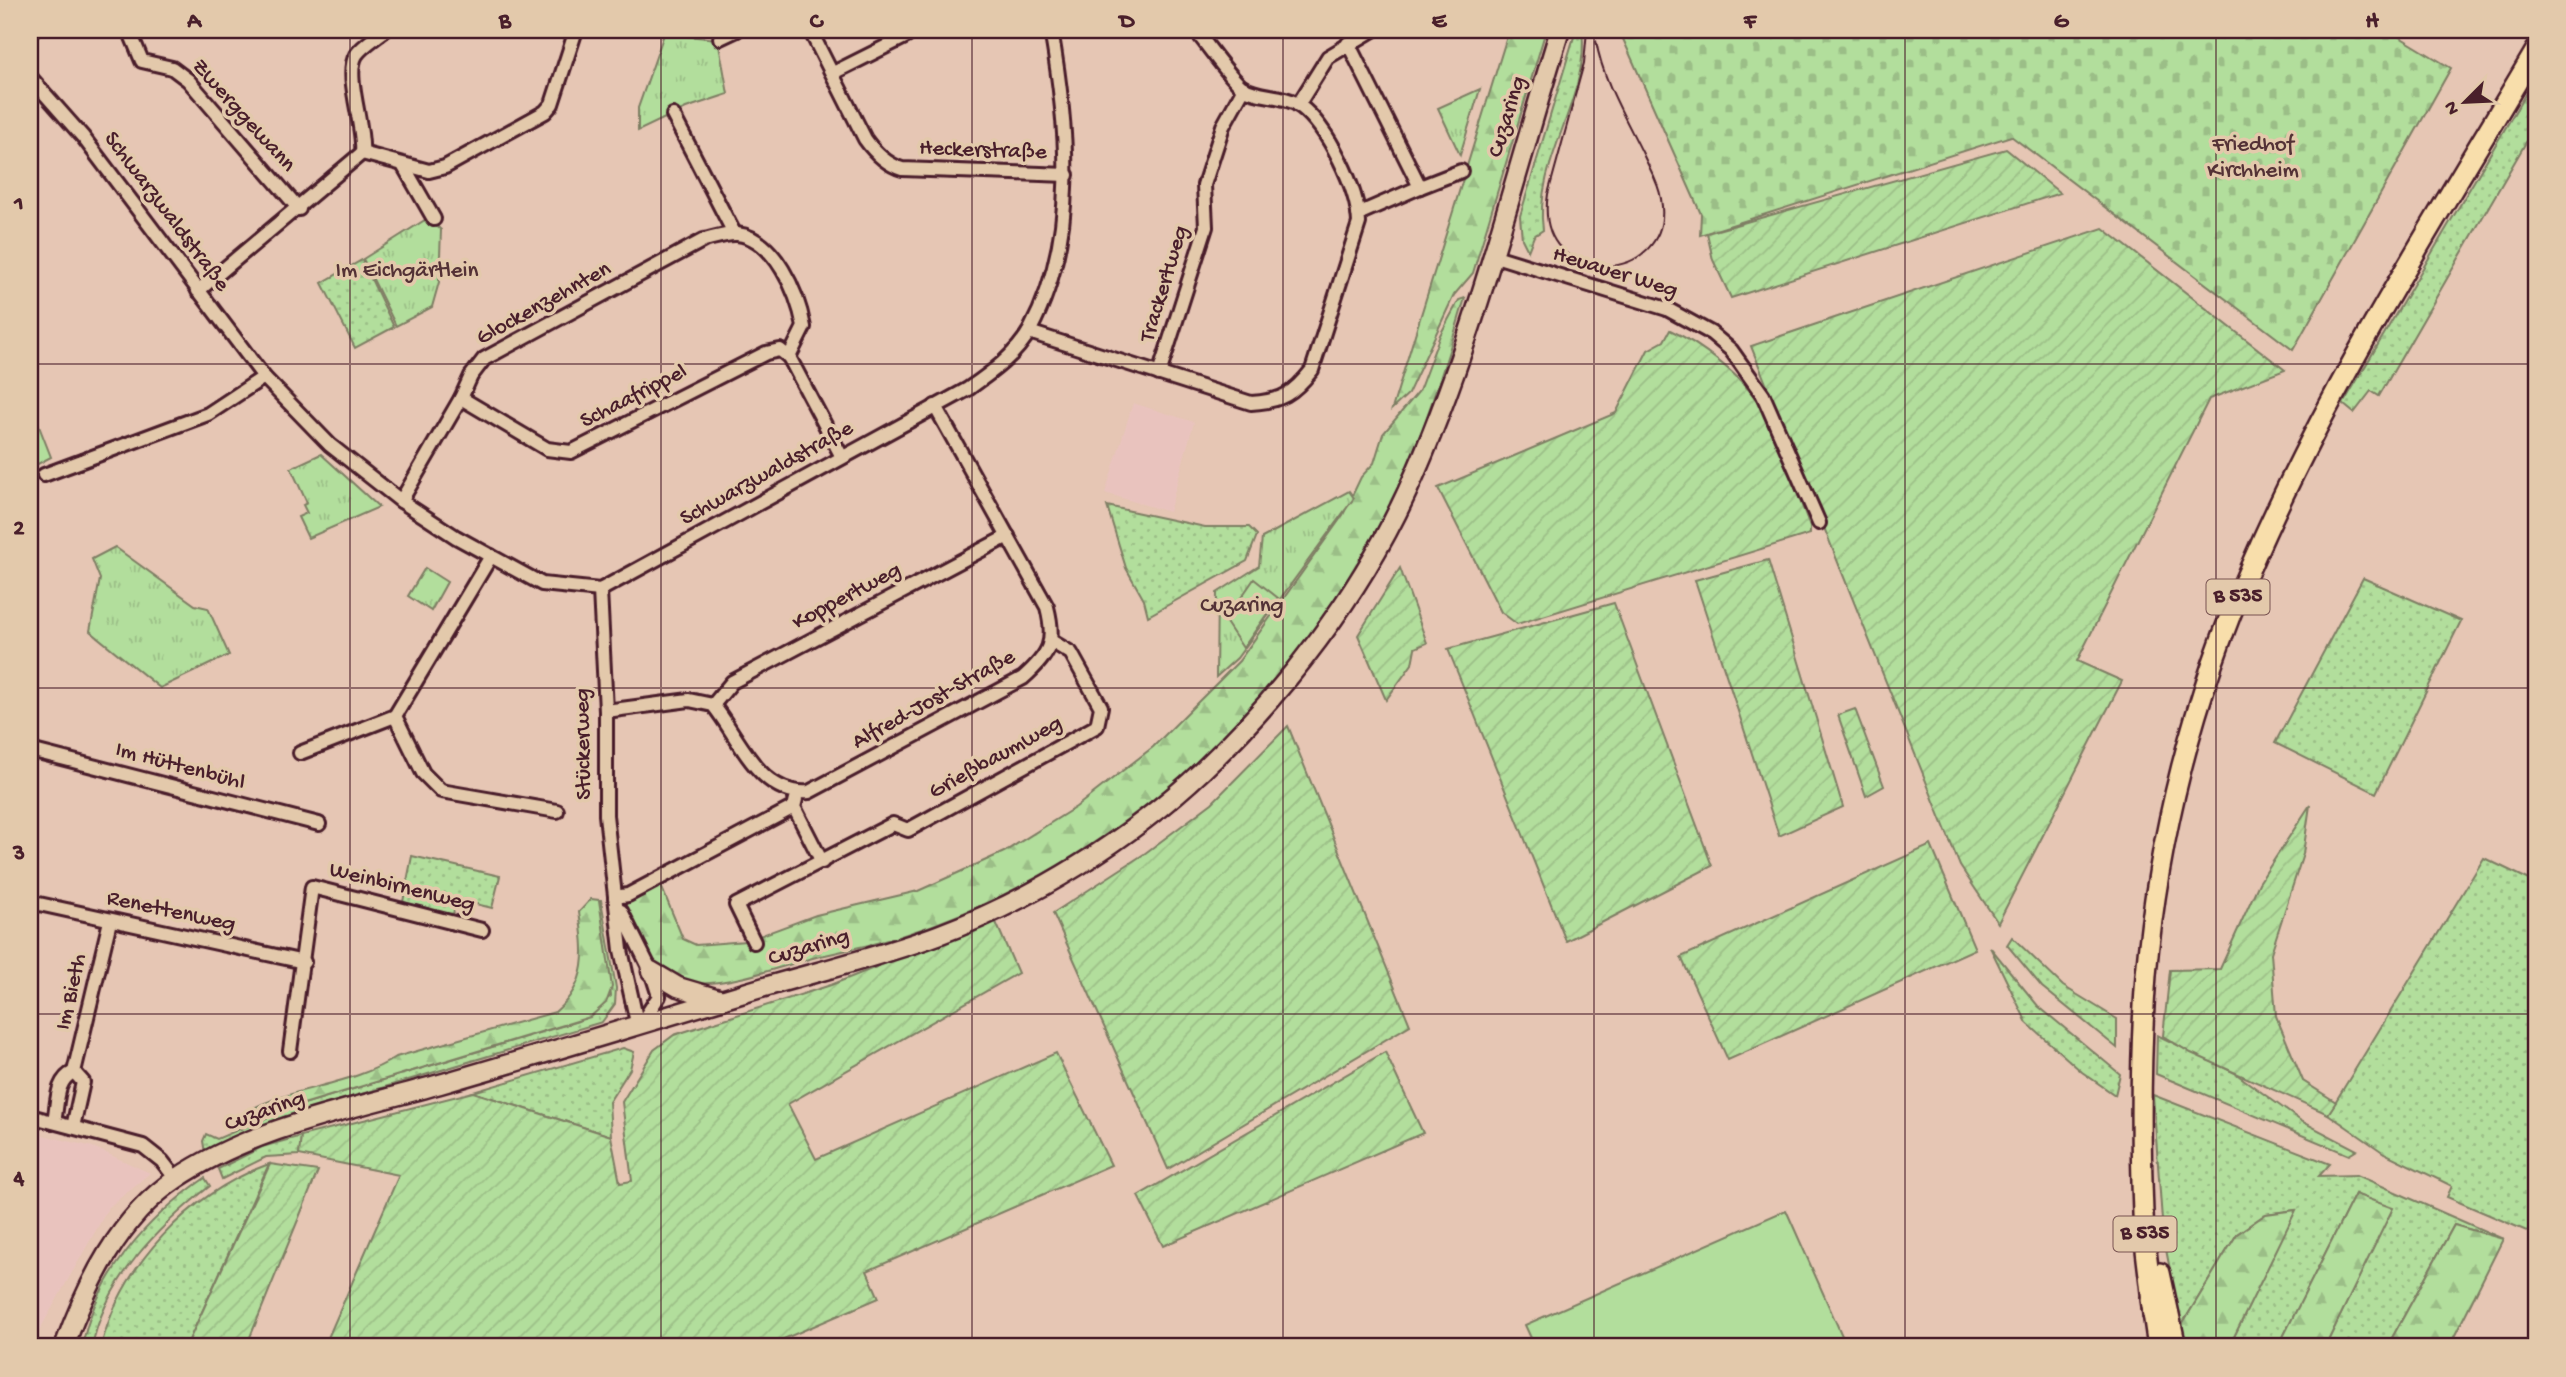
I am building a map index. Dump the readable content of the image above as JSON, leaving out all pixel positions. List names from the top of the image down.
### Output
{
  "streets": {
    "highway": ["B 535"],
    "main road": ["Cuzaring"],
    "street": [
      "Zwerggewann",
      "Heckerstraße",
      "Schwarzwaldstraße",
      "Heuauer Weg",
      "Trackertweg",
      "Glockenzehnten",
      "Schaafrippel",
      "Koppertweg",
      "Alfred-Jost-Straße",
      "Stückerweg",
      "Grießbaumweg",
      "Im Hüttenbühl",
      "Weinbirnenweg",
      "Renettenweg",
      "Im Bieth"
    ]
  },
  "crossings": [
    ["Cuzaring", "Heuauer Weg"],
    ["Cuzaring", "Stückerweg"],
    ["Heckerstraße", "Schwarzwaldstraße"],
    ["Schwarzwaldstraße", "Glockenzehnten"],
    ["Schwarzwaldstraße", "Stückerweg"],
    ["Glockenzehnten", "Schaafrippel"],
    ["Alfred-Jost-Straße", "Grießbaumweg"],
    ["Weinbirnenweg", "Renettenweg"],
    ["Renettenweg", "Im Bieth"]
  ],
  "parks": ["Friedhof Kirchheim", "Im Eichgärtlein", "Cuzaring"],
  "north": "bottom left",
  "grid": {
    "columns": [
      "A",
      "B",
      "C",
      "D",
      "E",
      "F",
      "G",
      "H"
    ],
    "rows": [
      "1",
      "2",
      "3",
      "4"
    ]
  }
}
